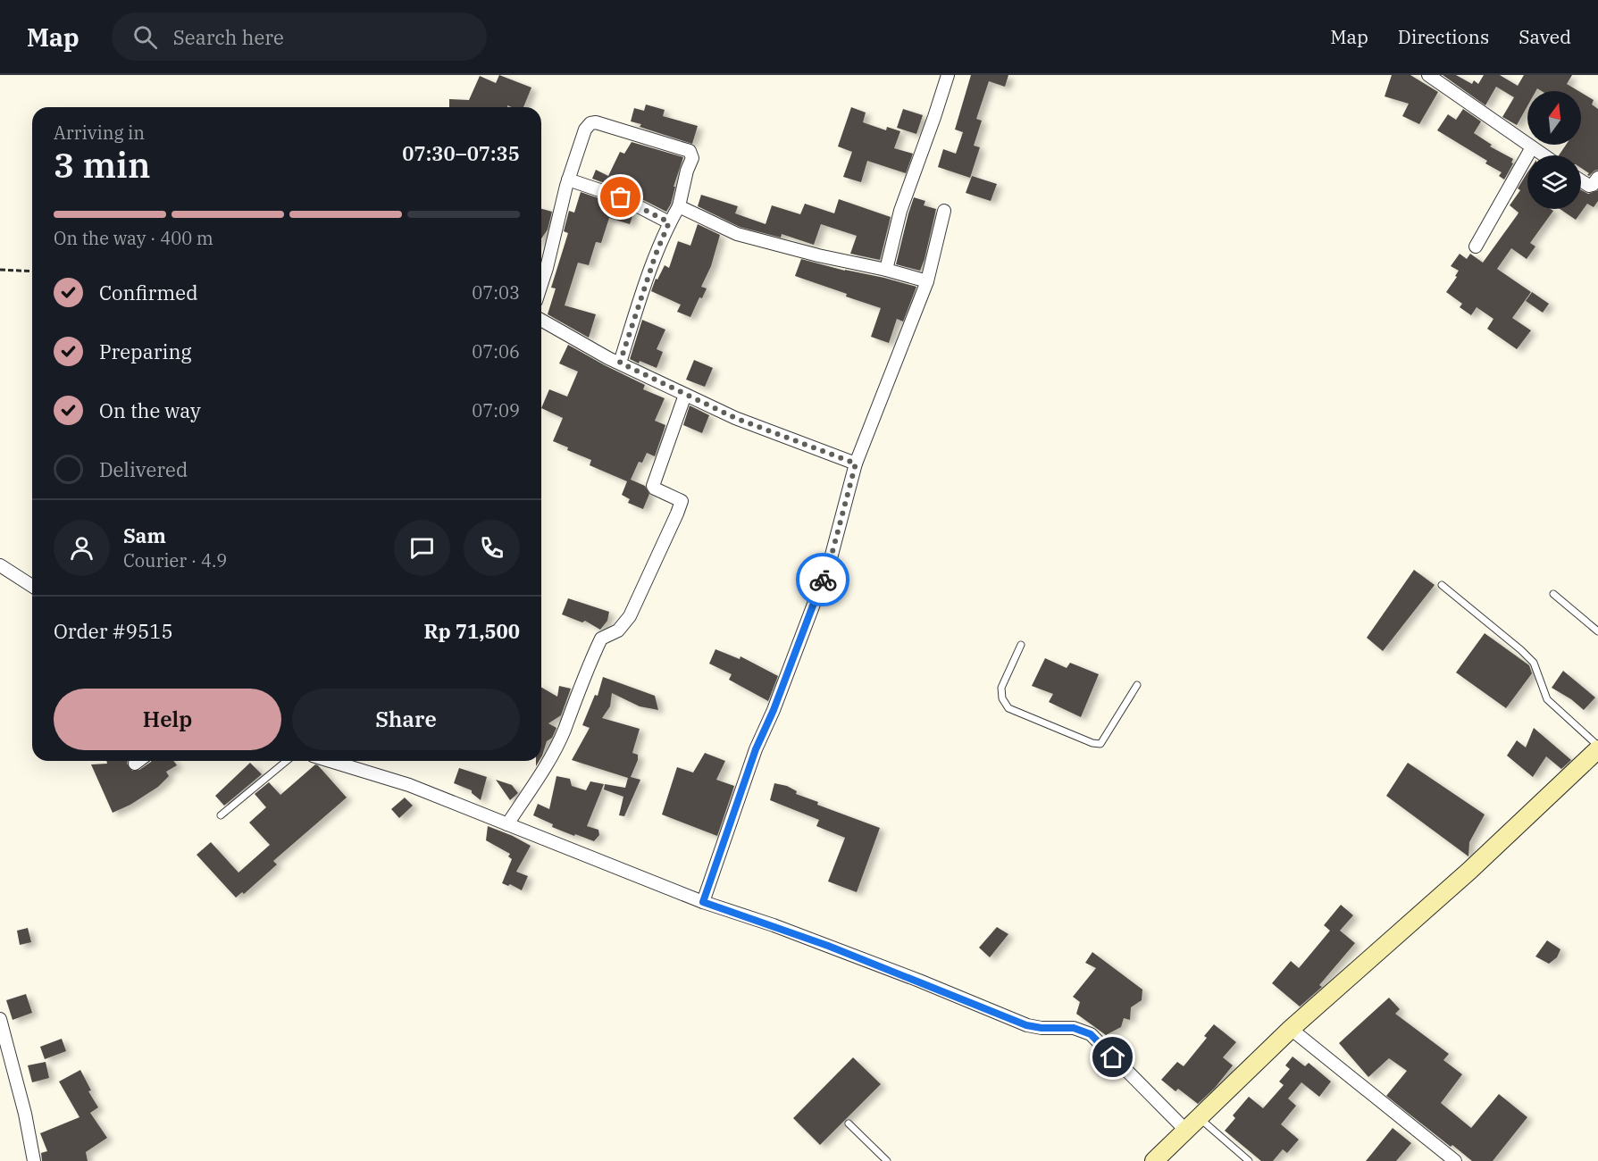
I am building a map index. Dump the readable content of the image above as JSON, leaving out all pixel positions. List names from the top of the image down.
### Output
{
  "north": "top",
  "page": {
    "header": "Map",
    "search": "Search here",
    "nav": ["Map", "Directions", "Saved"],
    "heading": ["3 min", "Arriving in", "07:30–07:35"],
    "panel": [
      "Sam",
      "Courier · 4.9",
      "Order #9515",
      "Rp 71,500"
    ],
    "bar": "On the way · 400 m",
    "list": [
      ["Confirmed", "07:03"],
      ["Preparing", "07:06"],
      ["On the way", "07:09"],
      "Delivered"
    ],
    "buttons": ["Help", "Share"]
  }
}
